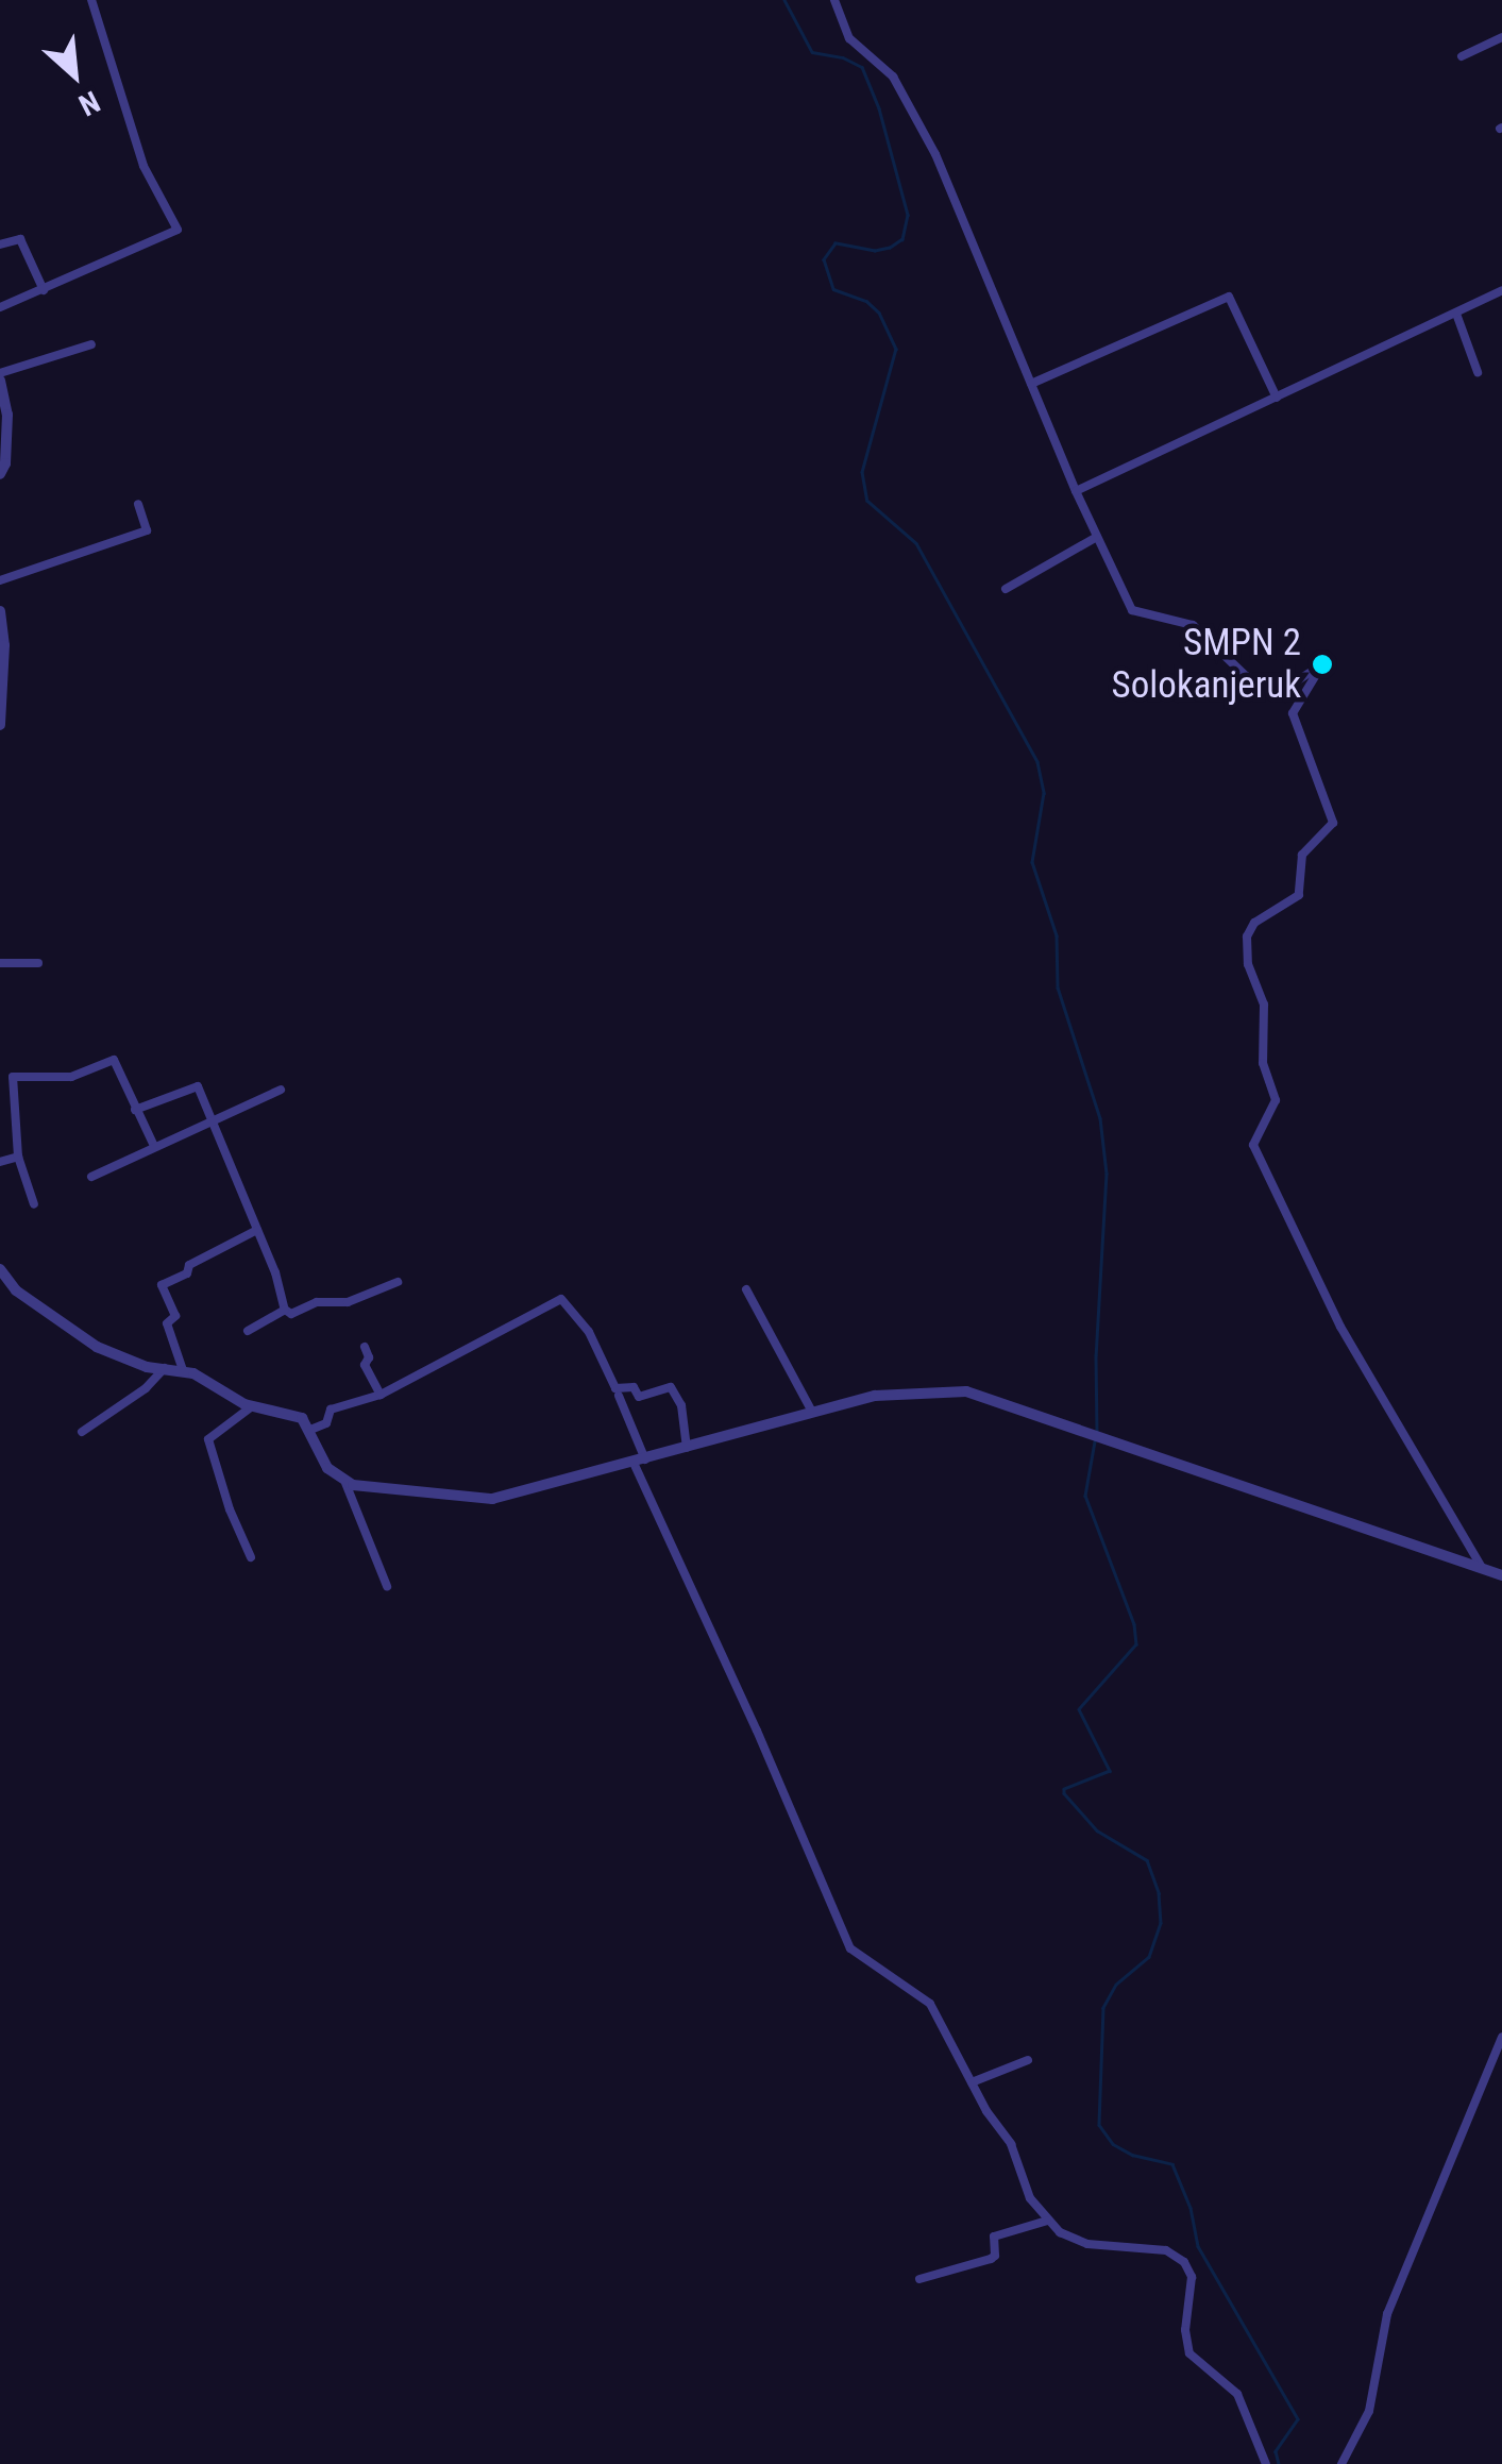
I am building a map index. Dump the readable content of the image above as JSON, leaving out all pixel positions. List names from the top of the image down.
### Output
{
  "places": ["SMPN 2 Solokanjeruk"],
  "north": "bottom right"
}
